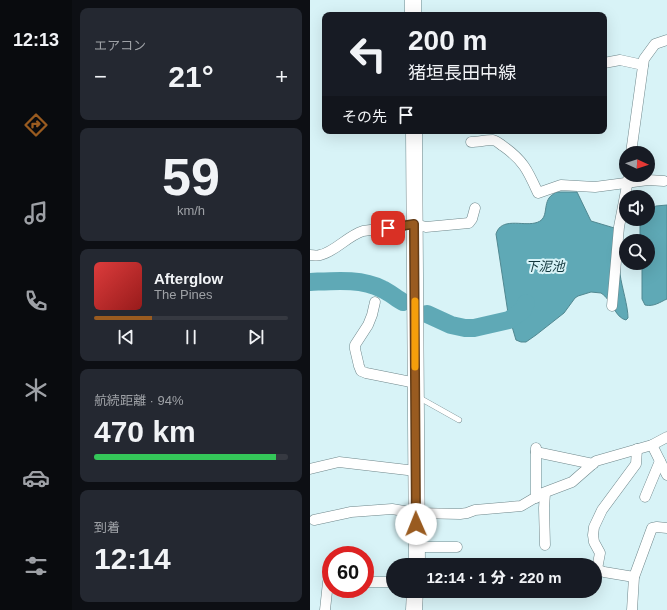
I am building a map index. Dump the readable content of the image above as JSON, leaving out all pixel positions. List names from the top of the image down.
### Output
{
  "water": ["下泥池"],
  "north": "right",
  "page": {
    "tabs": "12:13",
    "tile": [
      "エアコン",
      ["59", "km/h"],
      ["航続距離 · 94%", "470 km"],
      ["到着", "12:14"]
    ],
    "turn": ["200 m", "猪垣長田中線"],
    "heat": ["−", "21°", "+"],
    "then": "その先",
    "song": ["Afterglow", "The Pines"],
    "limit": "60",
    "trip": "12:14 · 1 分 · 220 m"
  }
}
